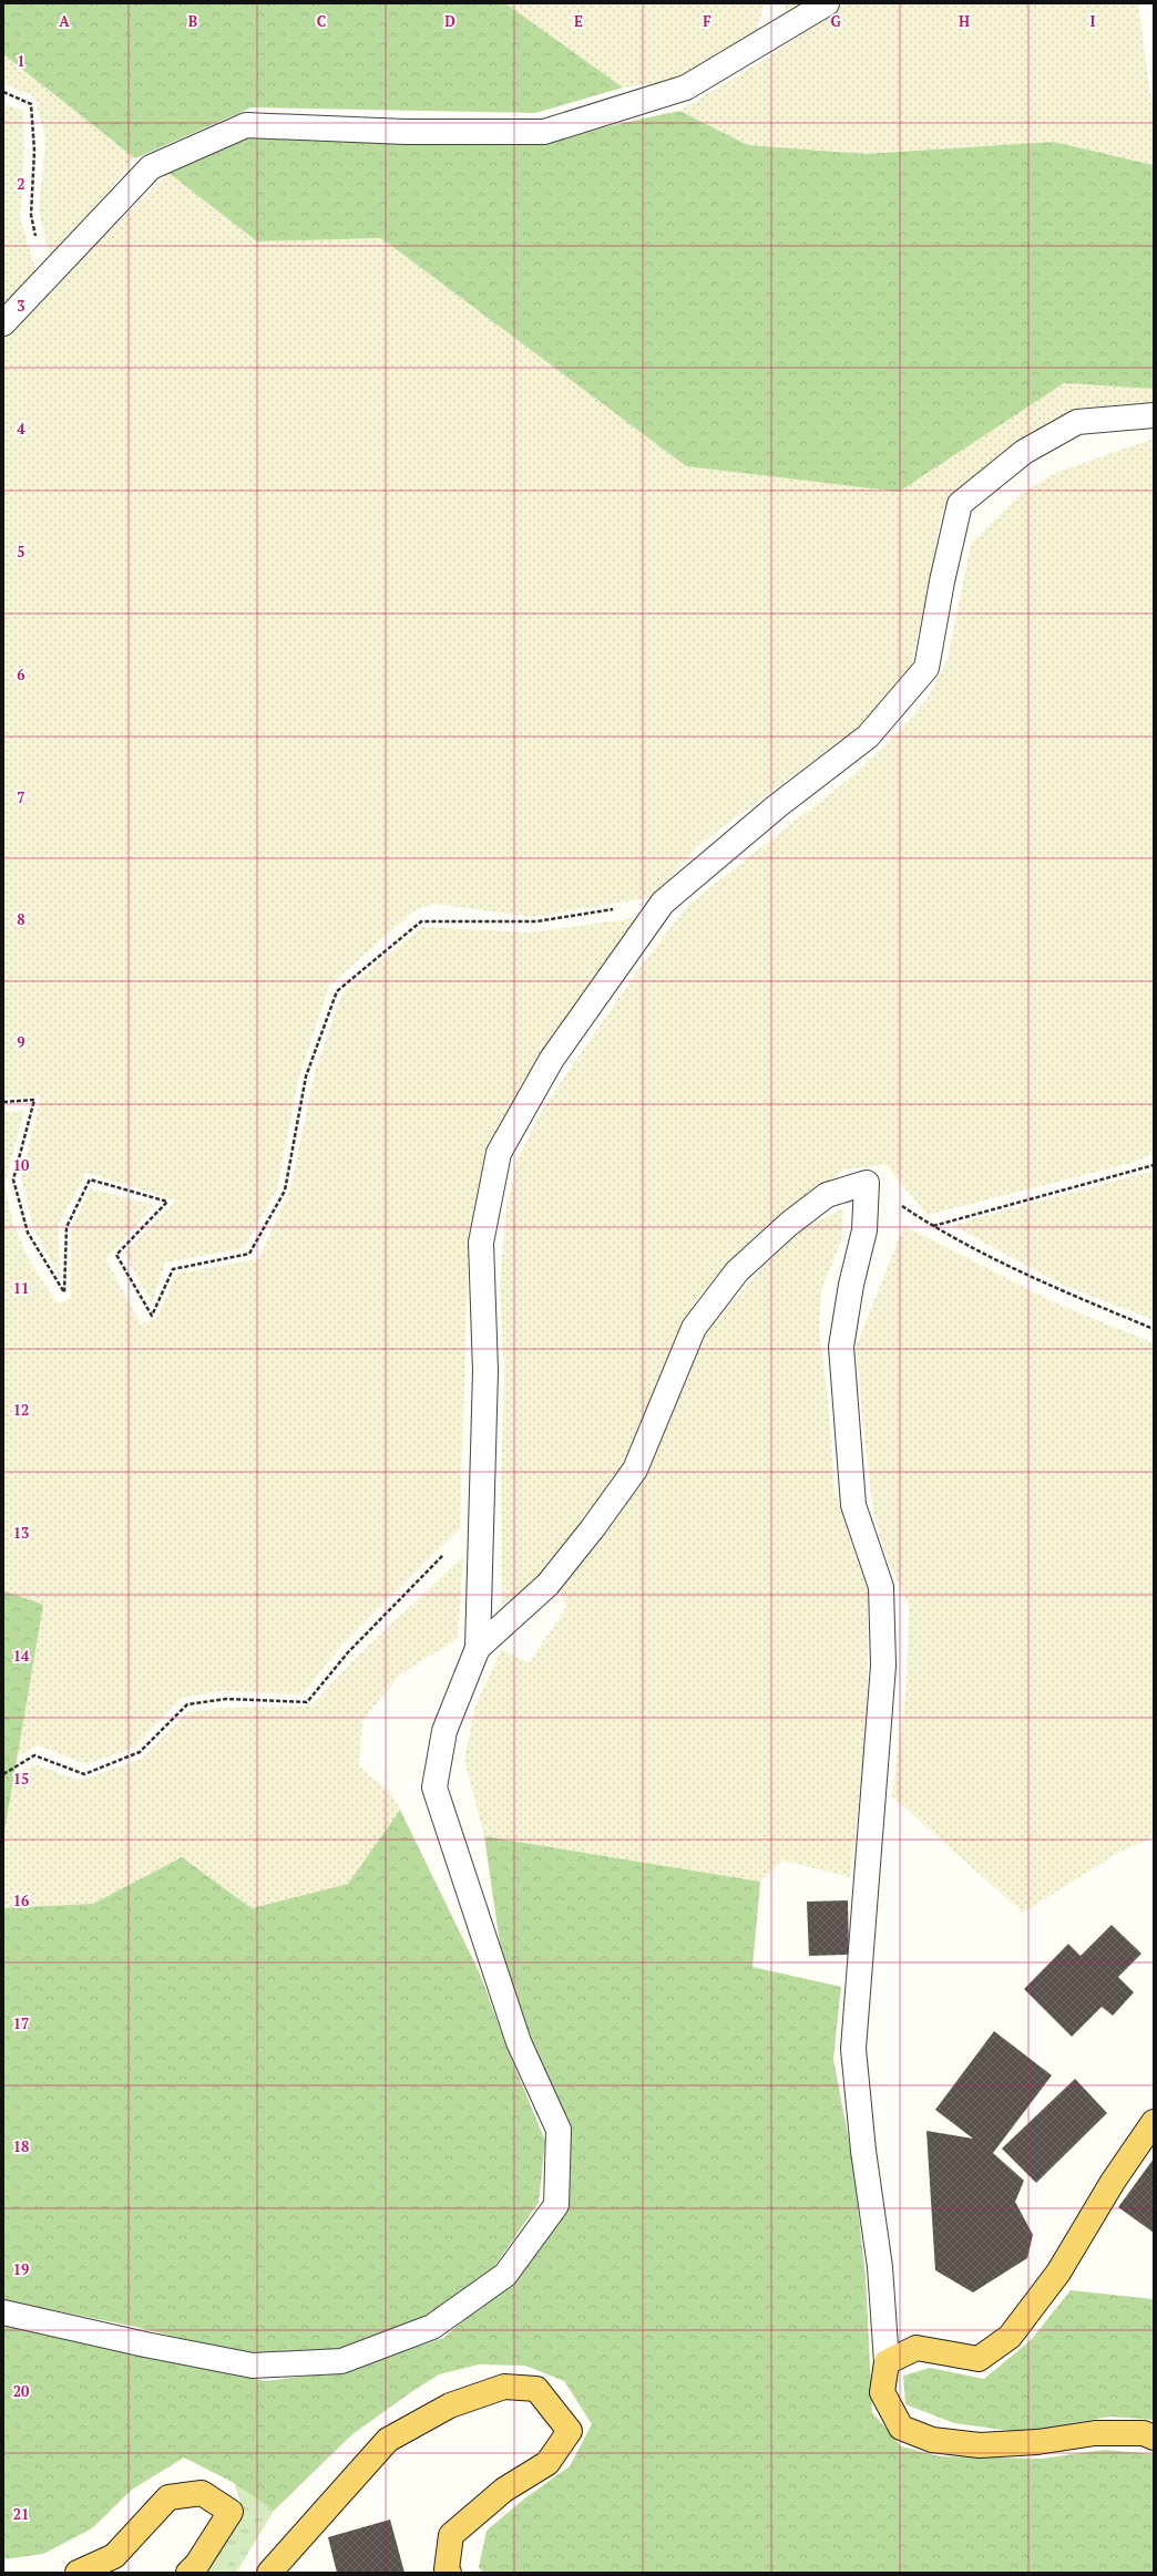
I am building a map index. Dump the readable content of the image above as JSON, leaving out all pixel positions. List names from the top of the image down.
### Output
{
  "grid": {
    "columns": [
      "A",
      "B",
      "C",
      "D",
      "E",
      "F",
      "G",
      "H",
      "I"
    ],
    "rows": [
      "1",
      "2",
      "3",
      "4",
      "5",
      "6",
      "7",
      "8",
      "9",
      "10",
      "11",
      "12",
      "13",
      "14",
      "15",
      "16",
      "17",
      "18",
      "19",
      "20",
      "21"
    ]
  }
}
